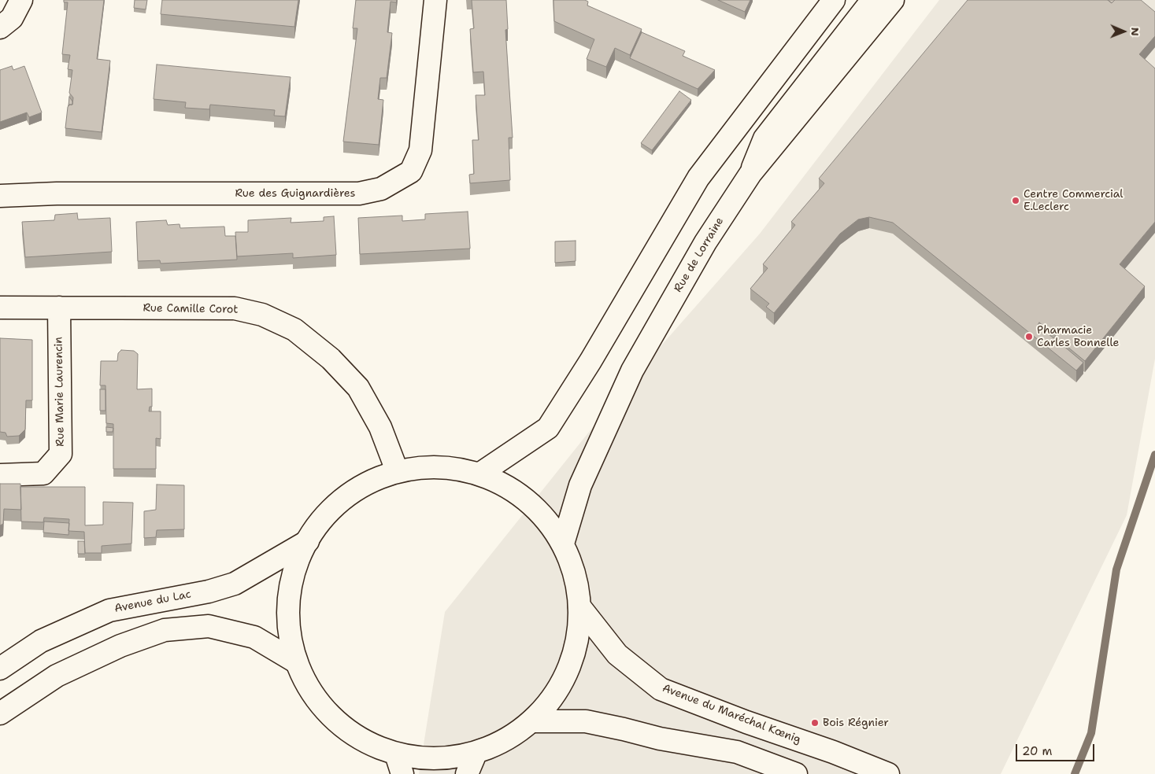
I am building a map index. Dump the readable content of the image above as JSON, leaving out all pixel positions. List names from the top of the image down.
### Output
{
  "streets": {
    "street": [
      "Rue des Guignardières",
      "Rue de Lorraine",
      "Rue Camille Corot",
      "Rue Marie Laurencin",
      "Avenue du Lac",
      "Avenue du Maréchal Kœnig"
    ]
  },
  "crossings": [
    ["Rue Camille Corot", "Rue Marie Laurencin"]
  ],
  "places": ["Centre Commercial E.Leclerc", "Pharmacie Carles Bonnelle", "Bois Régnier"],
  "scale_bar": "20 m",
  "north": "right"
}
